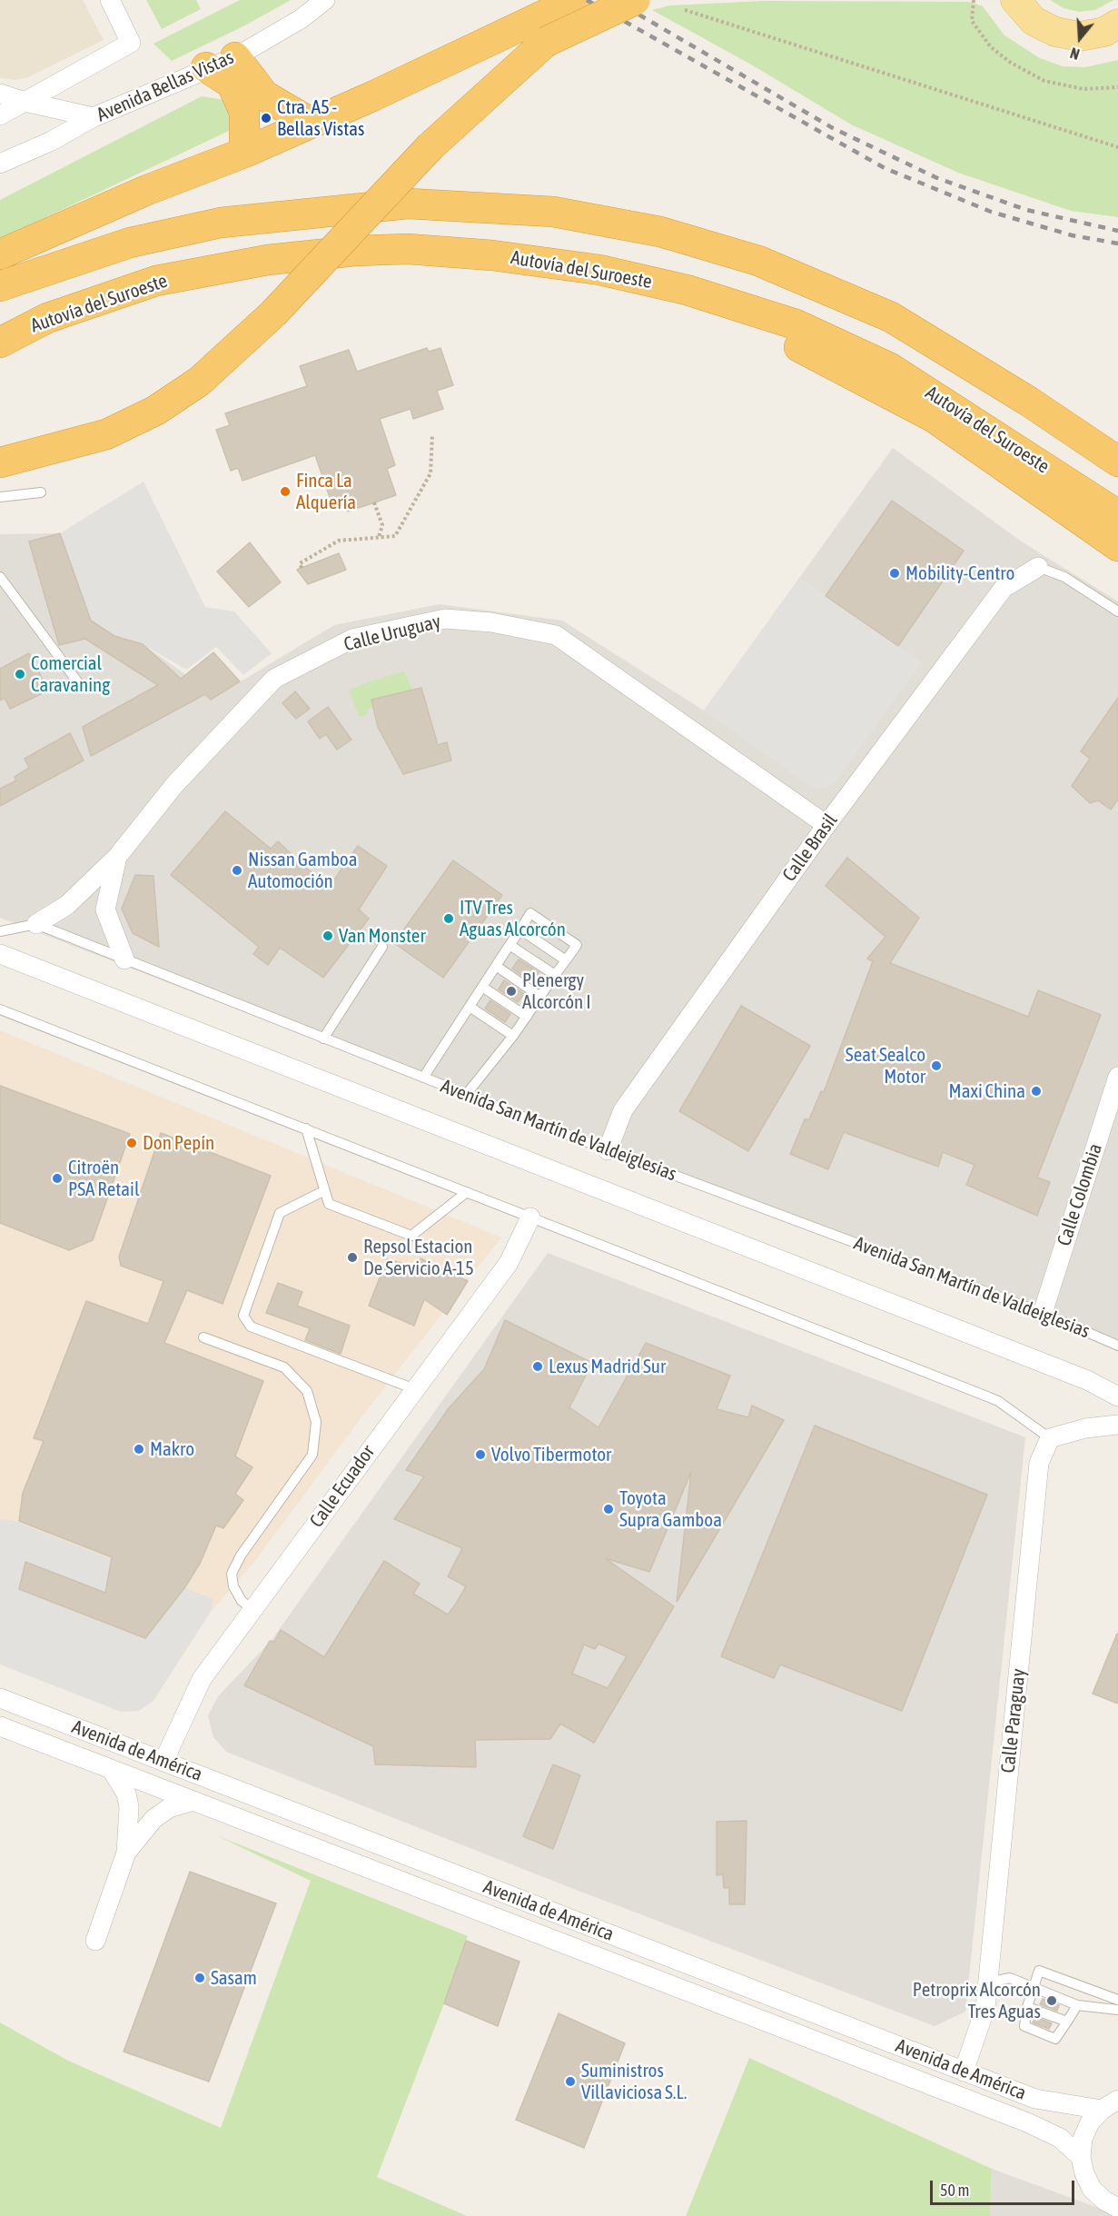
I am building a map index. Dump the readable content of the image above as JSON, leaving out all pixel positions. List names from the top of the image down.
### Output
{
  "streets": {
    "highway": ["Autovía del Suroeste"],
    "street": [
      "Avenida Bellas Vistas",
      "Calle Uruguay",
      "Calle Brasil",
      "Avenida San Martín de Valdeiglesias",
      "Calle Colombia",
      "Calle Ecuador",
      "Calle Paraguay",
      "Avenida de América"
    ]
  },
  "crossings": [
    ["Calle Uruguay", "Calle Brasil"],
    ["Calle Uruguay", "Avenida San Martín de Valdeiglesias"],
    ["Calle Brasil", "Avenida San Martín de Valdeiglesias"],
    ["Avenida San Martín de Valdeiglesias", "Calle Colombia"],
    ["Calle Ecuador", "Avenida de América"],
    ["Calle Paraguay", "Avenida de América"]
  ],
  "places": [
    "Ctra. A5 - Bellas Vistas",
    "Finca La Alquería",
    "Mobility-Centro",
    "Comercial Caravaning",
    "Nissan Gamboa Automoción",
    "ITV Tres Aguas Alcorcón",
    "Van Monster",
    "Plenergy Alcorcón I",
    "Seat Sealco Motor",
    "Maxi China",
    "Don Pepín",
    "Citroën PSA Retail",
    "Repsol Estacion De Servicio A-15",
    "Lexus Madrid Sur",
    "Makro",
    "Volvo Tibermotor",
    "Toyota Supra Gamboa",
    "Sasam",
    "Petroprix Alcorcón Tres Aguas",
    "Suministros Villaviciosa S.L."
  ],
  "scale_bar": "50 m",
  "north": "bottom"
}
